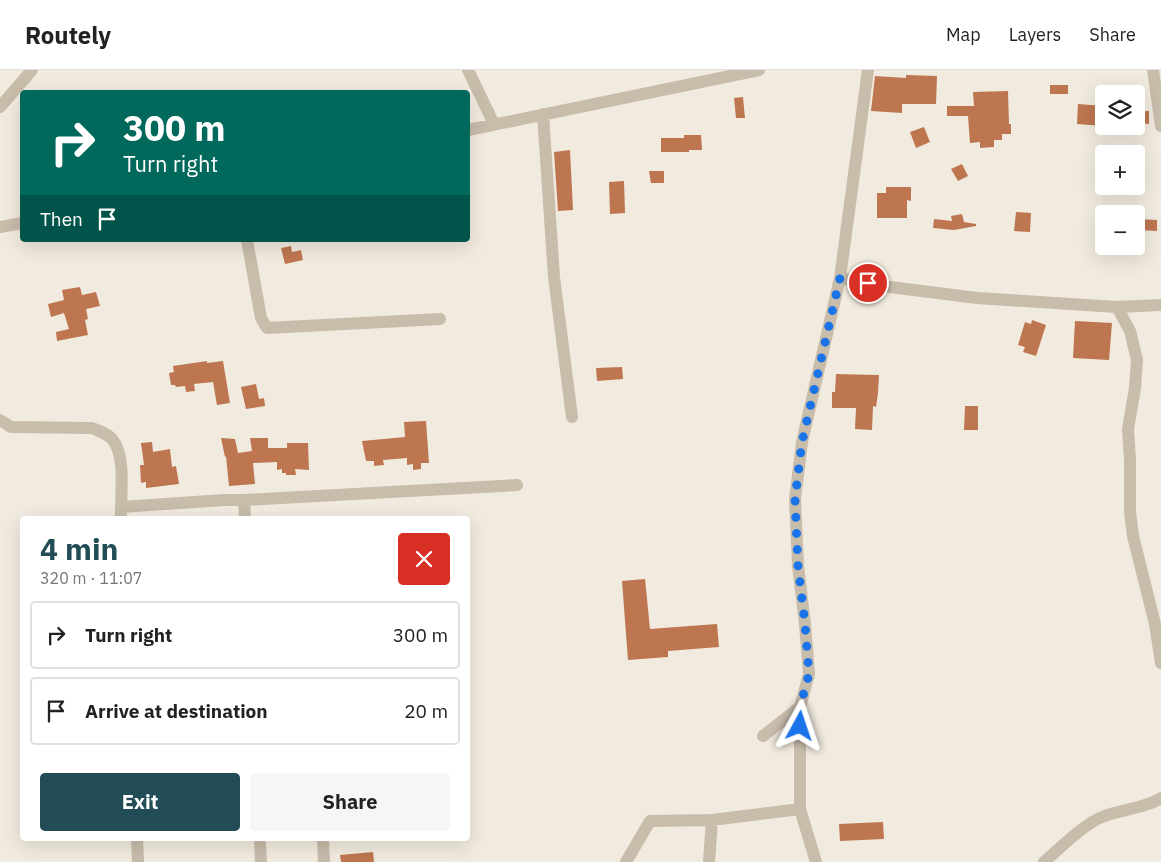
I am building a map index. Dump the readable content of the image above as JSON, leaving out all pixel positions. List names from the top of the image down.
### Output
{
  "page": {
    "header": "Routely",
    "nav": ["Map", "Layers", "Share"],
    "map_buttons": ["+", "−"],
    "turn": ["300 m", "Turn right"],
    "then": "Then",
    "heading": ["4 min", "320 m · 11:07"],
    "list": [
      {
        "name": "Turn right",
        "value": "300 m"
      },
      {
        "name": "Arrive at destination",
        "value": "20 m"
      }
    ],
    "buttons": ["Exit", "Share"]
  }
}
